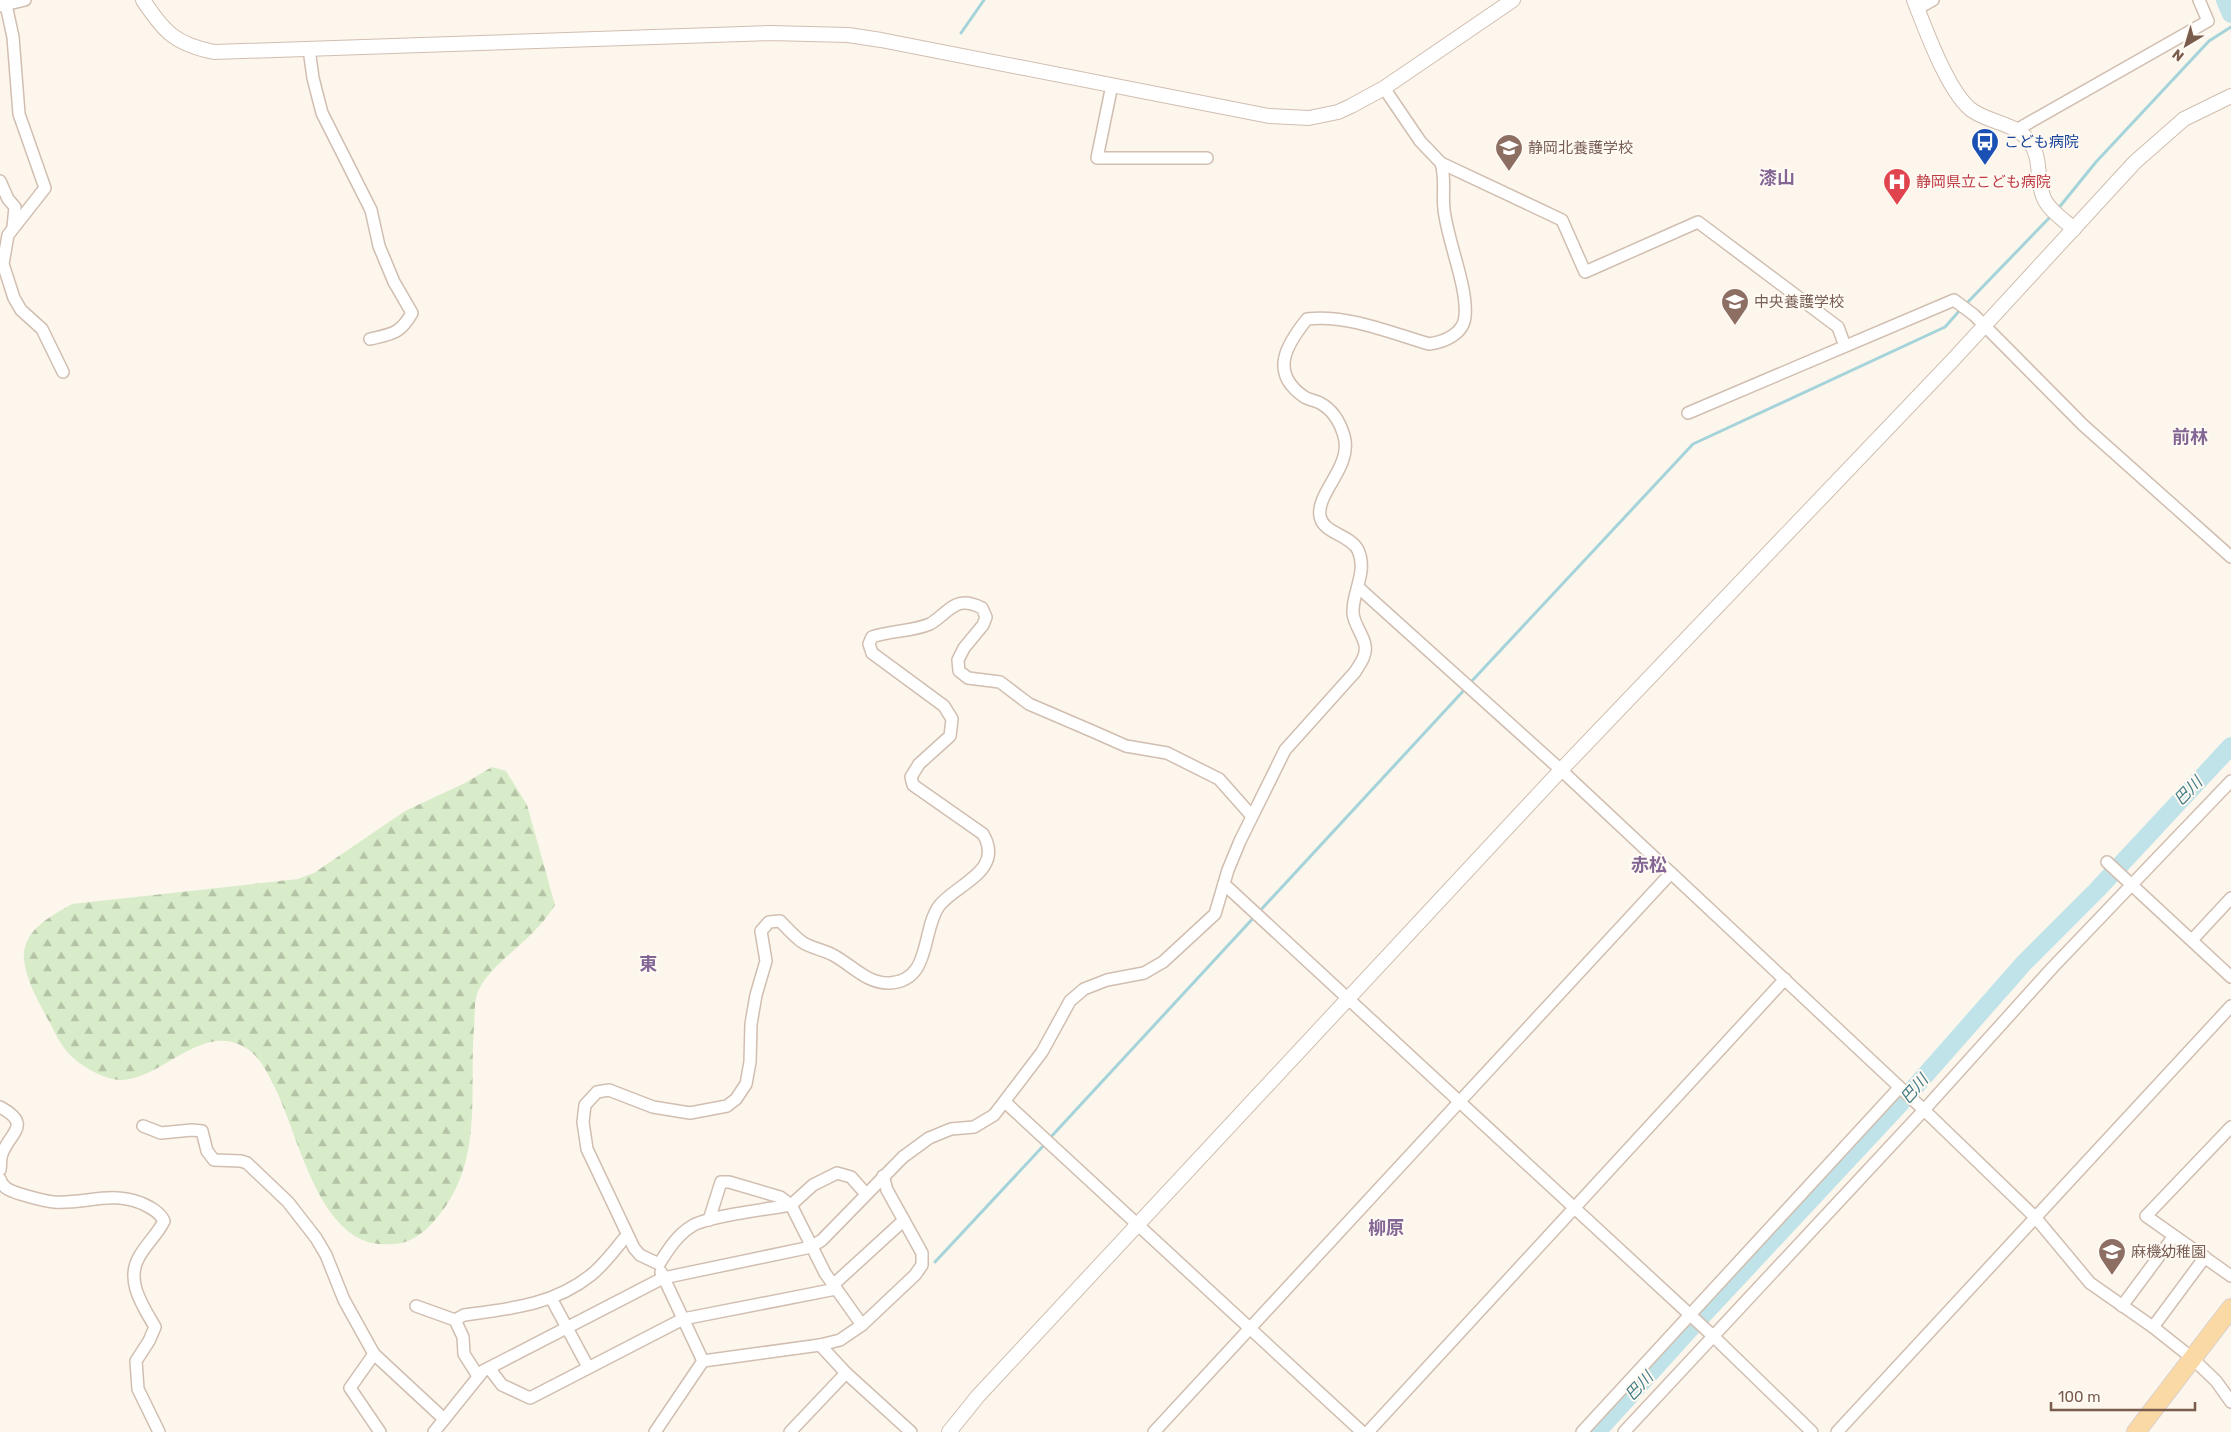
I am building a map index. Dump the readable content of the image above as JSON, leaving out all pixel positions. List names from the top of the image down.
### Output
{
  "districts": [
    "漆山",
    "前林",
    "赤松",
    "東",
    "柳原"
  ],
  "water": ["巴川"],
  "places": {
    "bus stop": ["こども病院"],
    "school or university": ["静岡北養護学校", "中央養護学校", "麻機幼稚園"],
    "hospital": ["静岡県立こども病院"]
  },
  "scale_bar": "100 m",
  "north": "bottom left"
}
